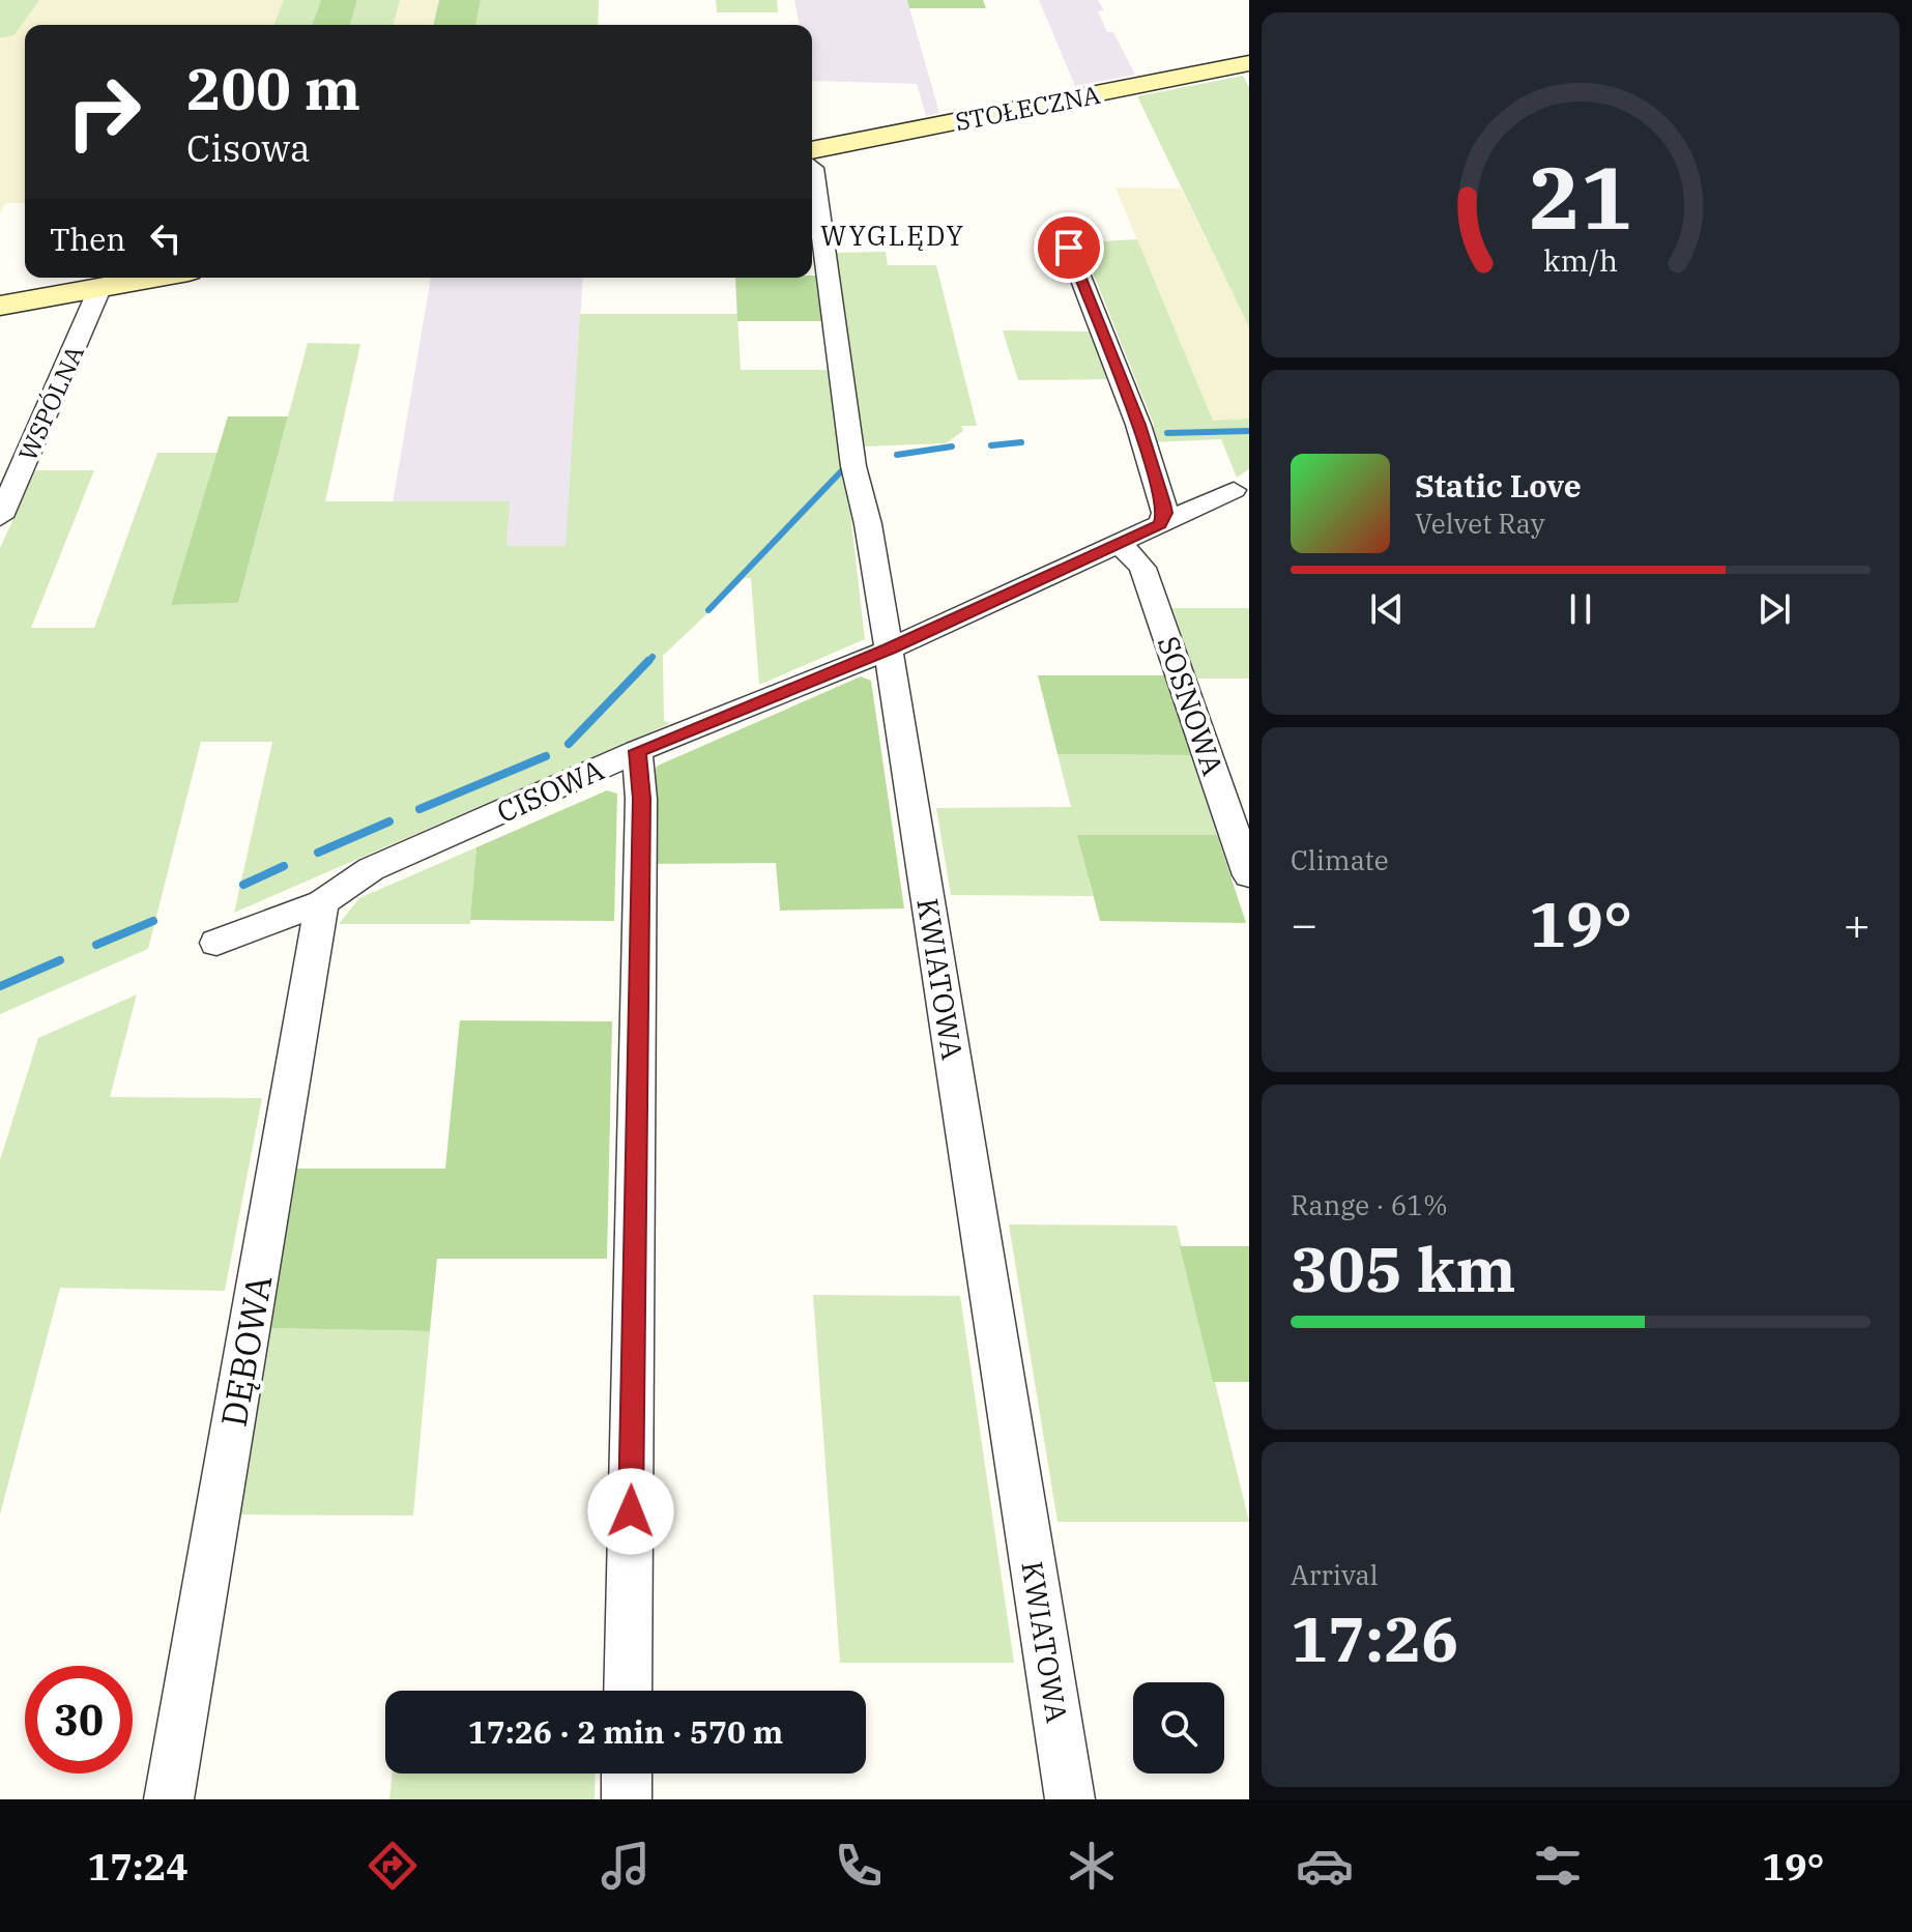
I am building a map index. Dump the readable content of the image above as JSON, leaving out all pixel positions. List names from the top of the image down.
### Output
{
  "streets": {
    "main road": ["STOŁECZNA"],
    "street": [
      "WSPÓLNA",
      "SOSNOWA",
      "CISOWA",
      "KWIATOWA",
      "DĘBOWA"
    ]
  },
  "crossings": [
    ["SOSNOWA", "CISOWA"],
    ["CISOWA", "KWIATOWA"],
    ["CISOWA", "DĘBOWA"]
  ],
  "districts": ["WYGLĘDY"],
  "page": {
    "turn": ["200 m", "Cisowa"],
    "then": "Then",
    "song": ["Static Love", "Velvet Ray"],
    "tile": [
      "Climate",
      ["Range · 61%", "305 km"],
      ["Arrival", "17:26"]
    ],
    "heat": ["−", "19°", "+"],
    "limit": "30",
    "trip": "17:26 · 2 min · 570 m",
    "tabs": ["17:24", "19°"],
    "gauge": ["21", "km/h"]
  }
}
